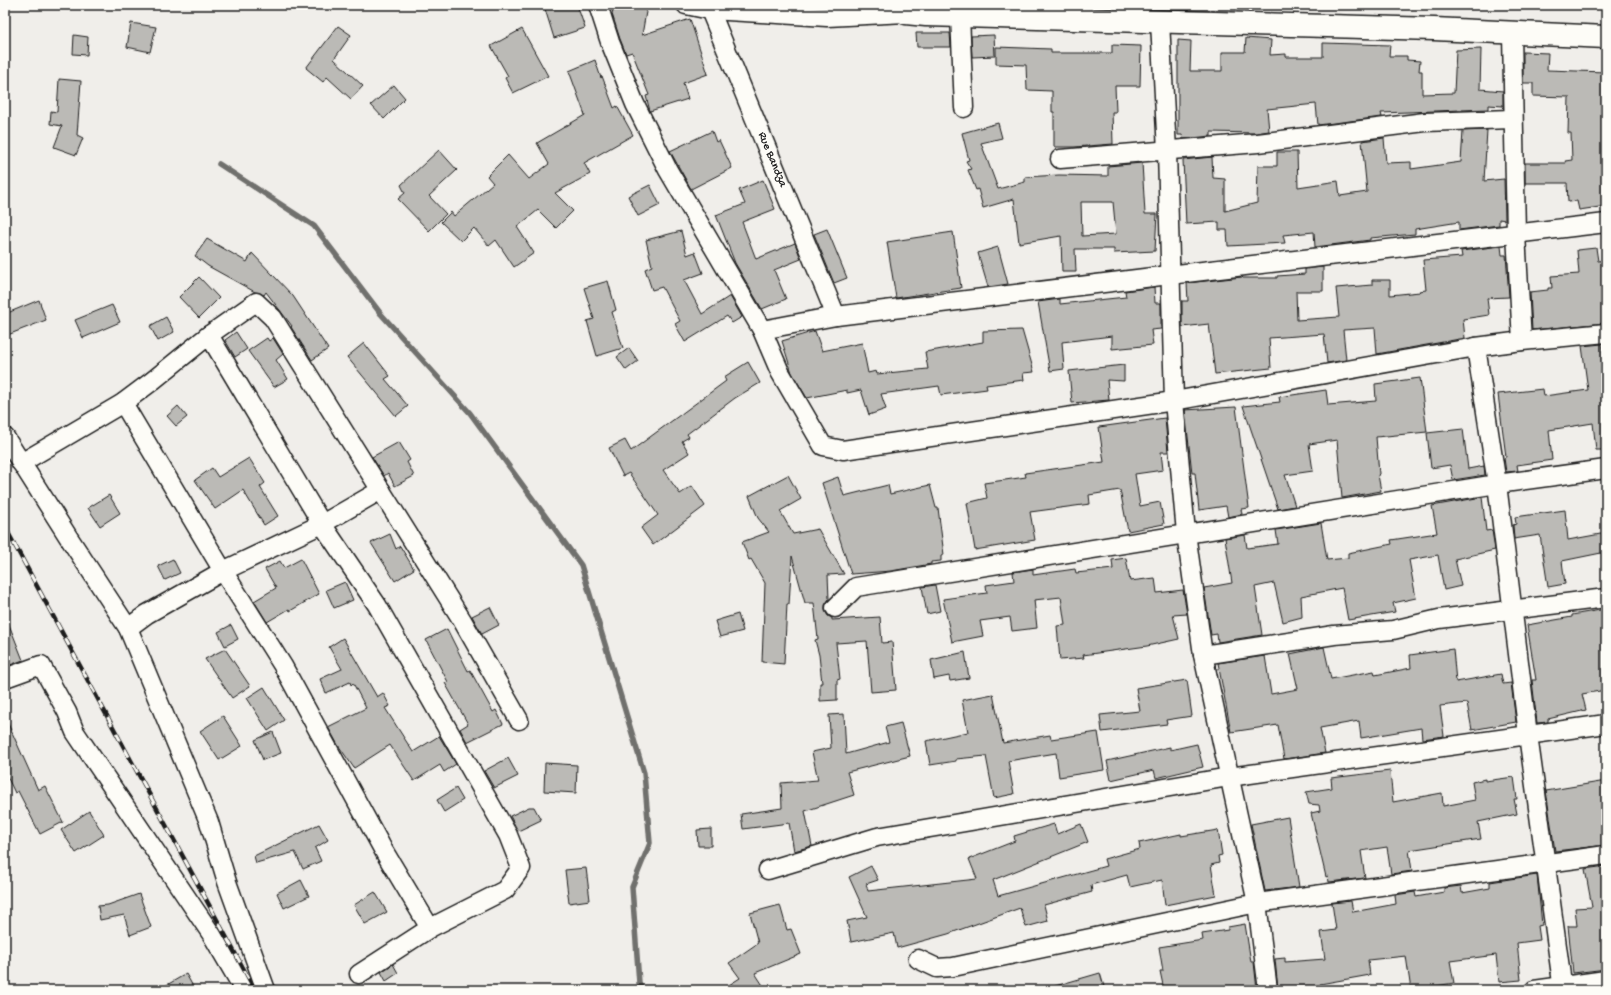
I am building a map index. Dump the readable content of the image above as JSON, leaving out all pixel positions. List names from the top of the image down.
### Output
{
  "streets": {
    "street": ["Rue Bandza"]
  }
}
